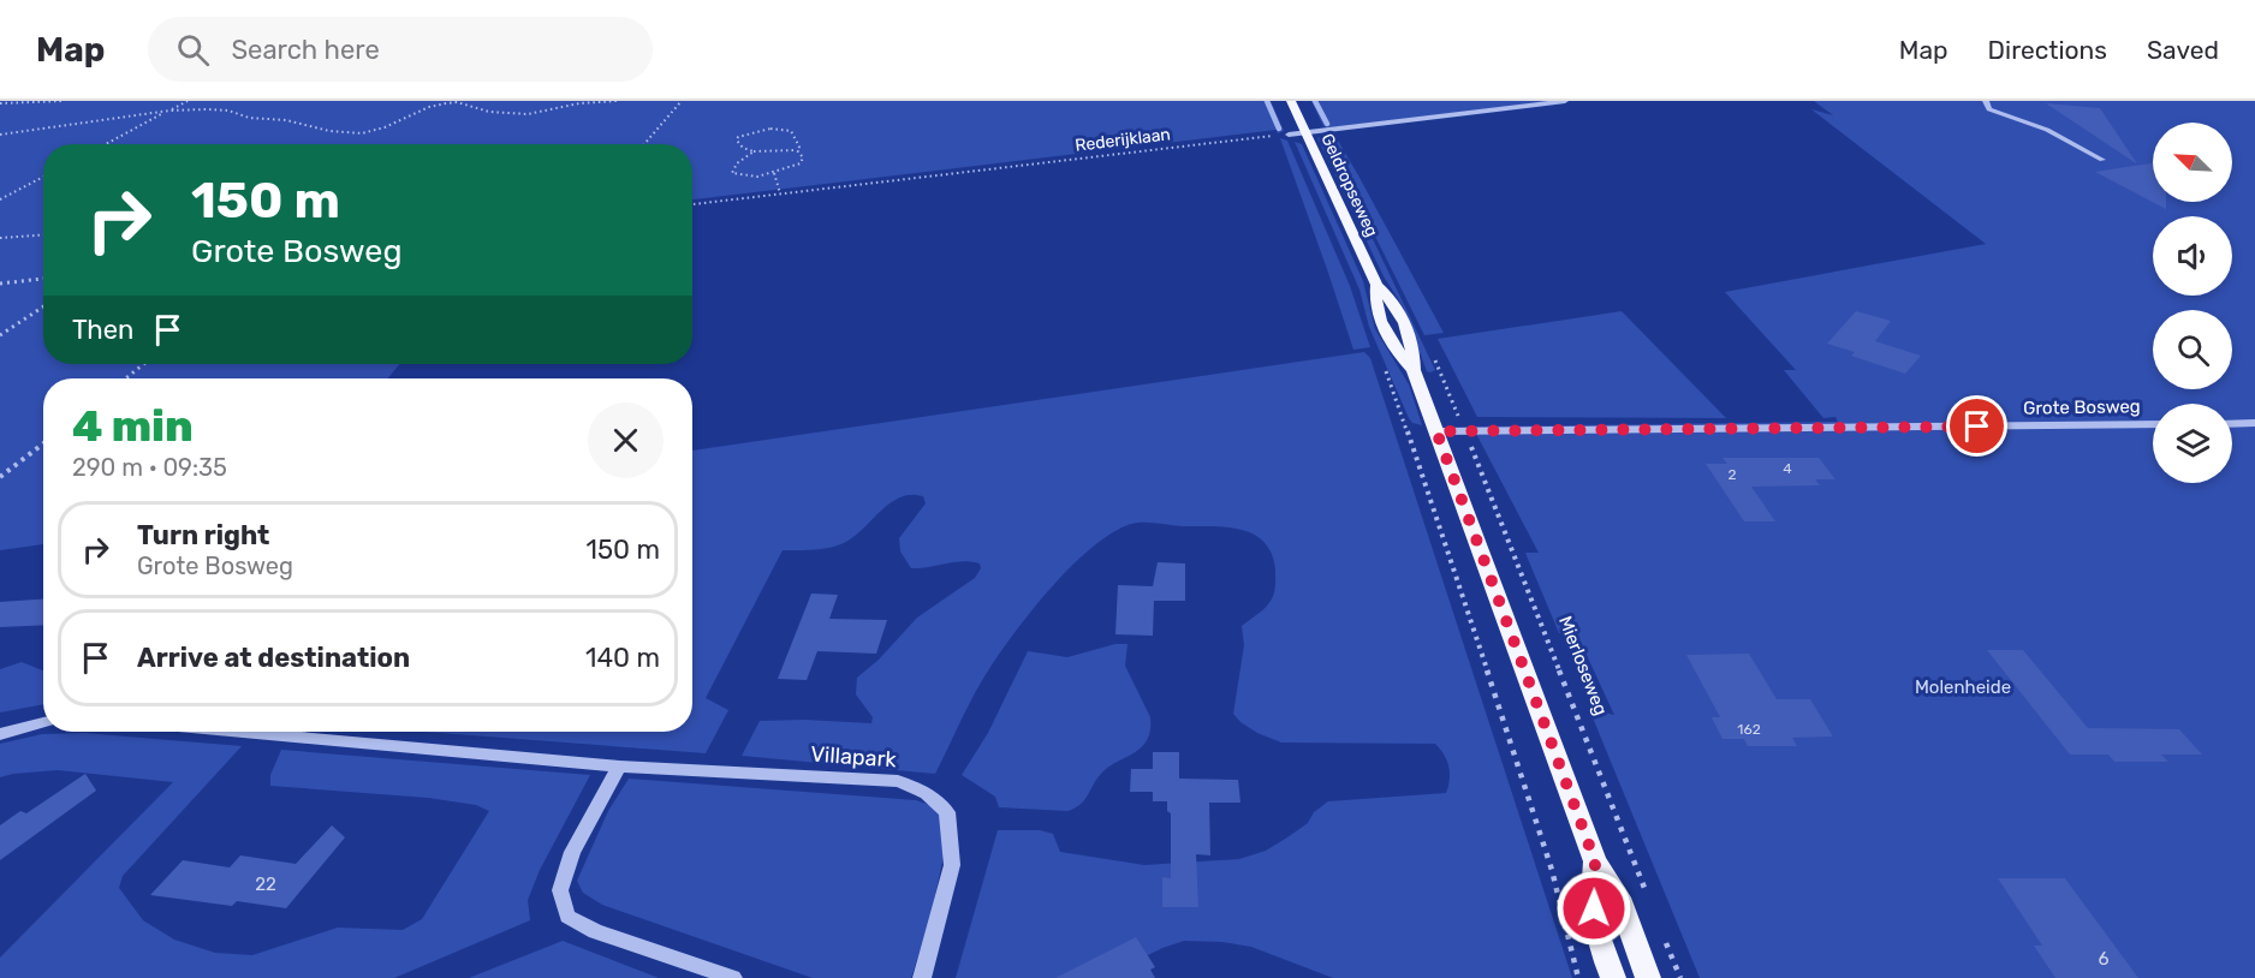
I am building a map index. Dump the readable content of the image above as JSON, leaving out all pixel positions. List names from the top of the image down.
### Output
{
  "streets": {
    "main road": ["Geldropseweg"],
    "street": ["Grote Bosweg", "Villapark"],
    "path": ["Rederijklaan", "Mierloseweg"]
  },
  "crossings": [
    ["Grote Bosweg", "Mierloseweg"]
  ],
  "parks": ["Molenheide"],
  "house_numbers": [
    "4",
    "2",
    "162",
    "22",
    "6"
  ],
  "north": "top left",
  "page": {
    "header": "Map",
    "search": "Search here",
    "nav": ["Map", "Directions", "Saved"],
    "turn": ["150 m", "Grote Bosweg"],
    "then": "Then",
    "heading": ["4 min", "290 m · 09:35"],
    "list": [
      {
        "name": "Turn right",
        "note": "Grote Bosweg",
        "value": "150 m"
      },
      {
        "name": "Arrive at destination",
        "value": "140 m"
      }
    ]
  }
}
